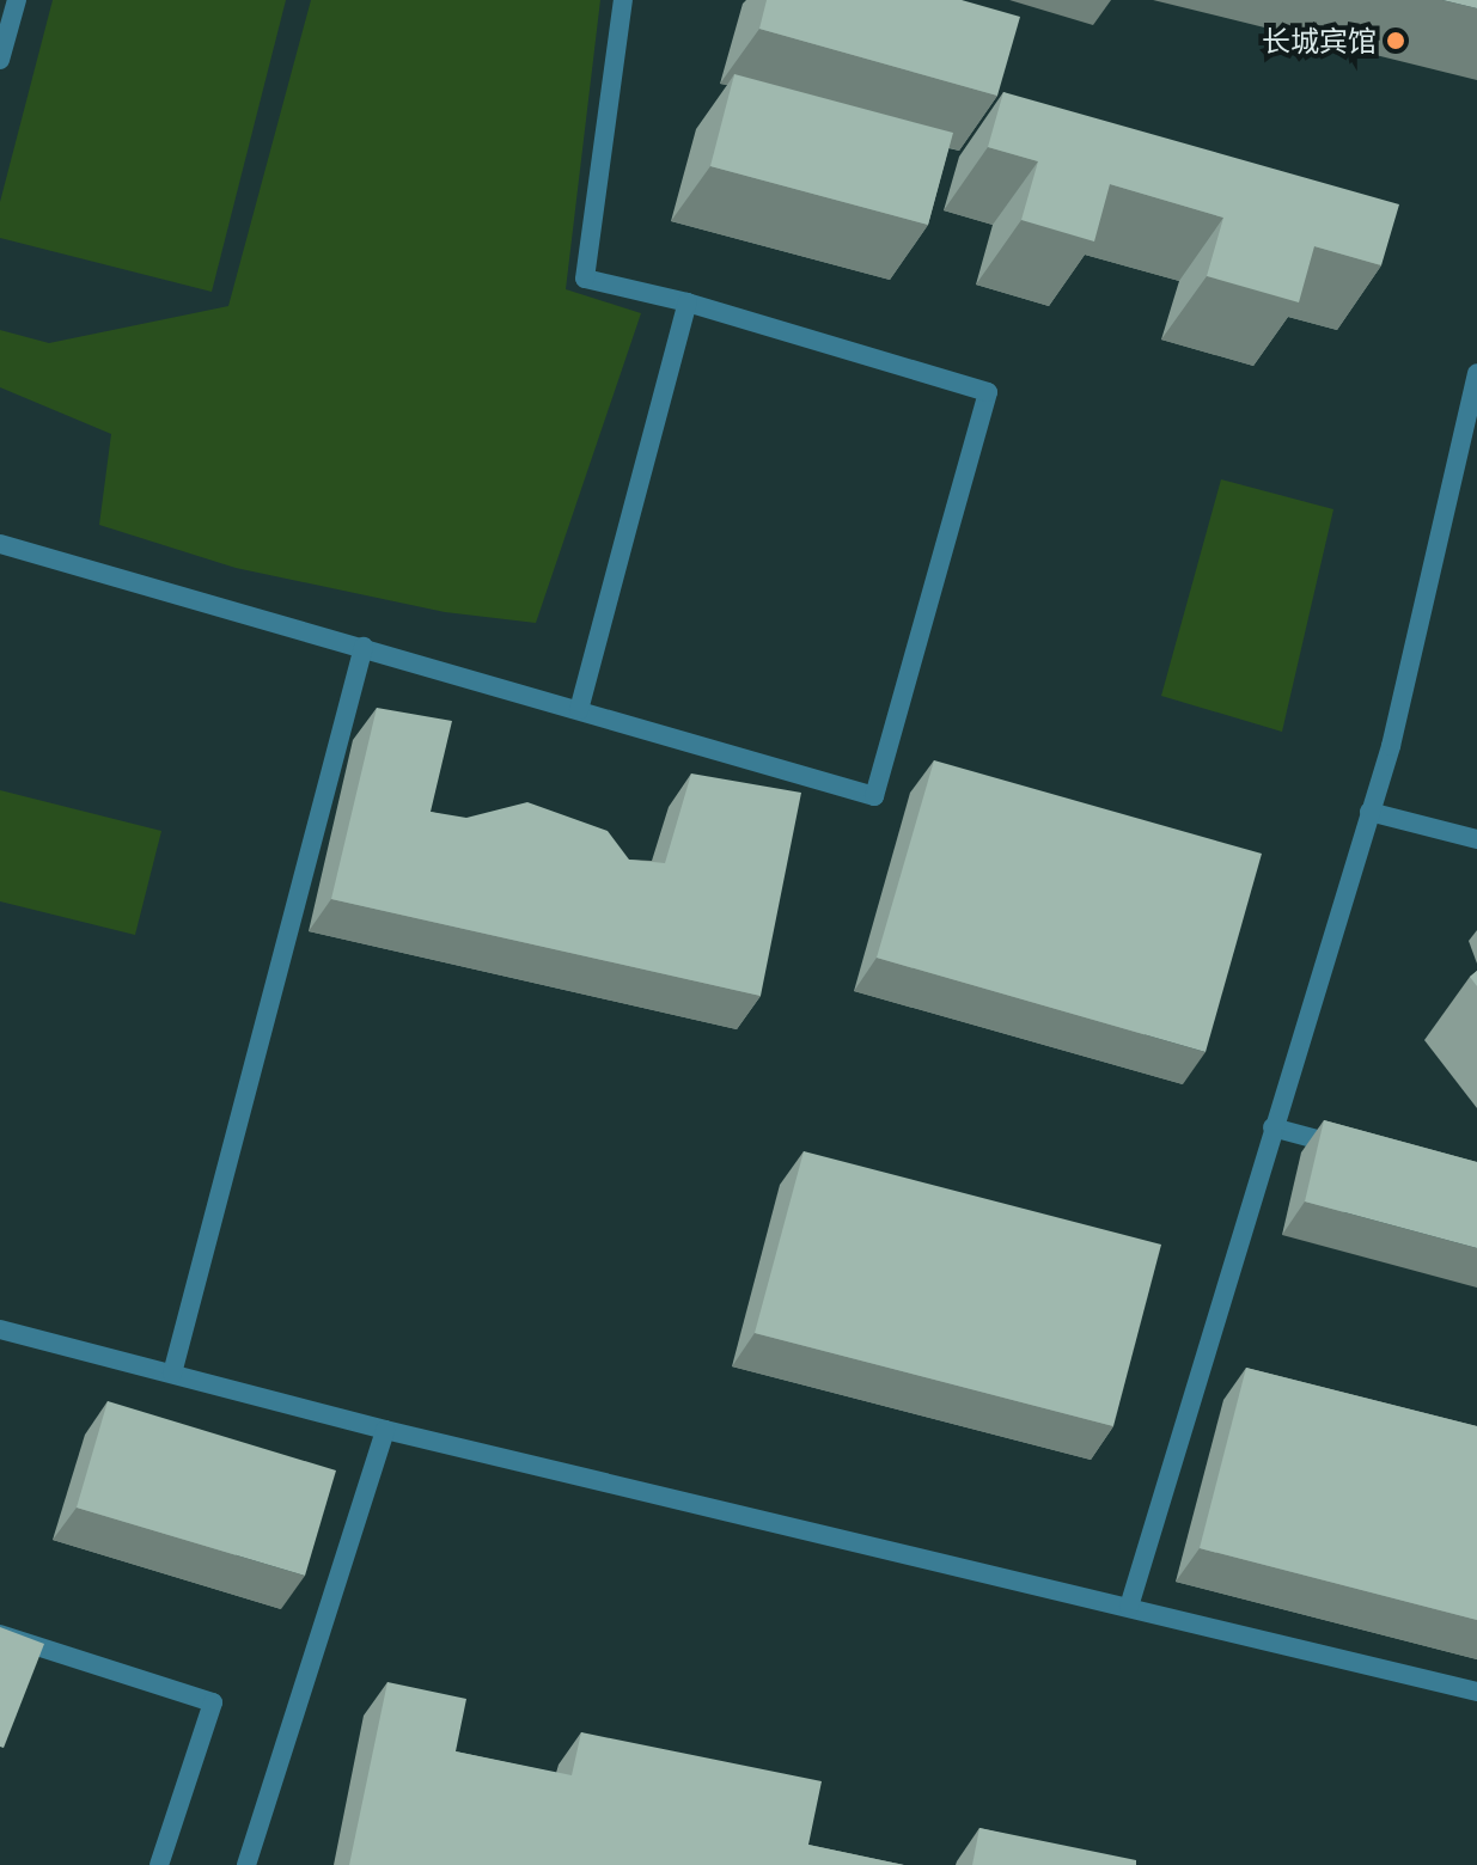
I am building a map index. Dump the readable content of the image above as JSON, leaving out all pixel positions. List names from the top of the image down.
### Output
{
  "places": ["长城宾馆"]
}
